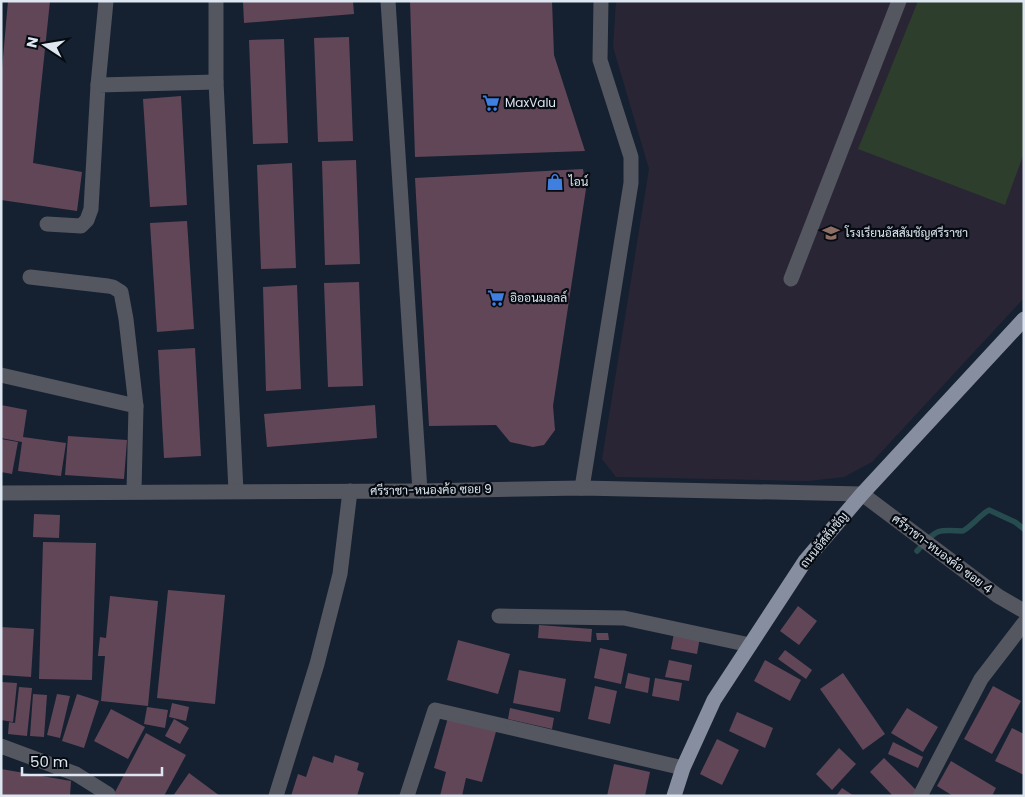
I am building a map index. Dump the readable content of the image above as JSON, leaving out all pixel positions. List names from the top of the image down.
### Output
{
  "streets": {
    "main road": ["ถนนอัสสัมชัญ"],
    "street": ["ศรีราชา-หนองค้อ ซอย 9", "ศรีราชา-หนองค้อ ซอย 4"]
  },
  "crossings": [
    ["ศรีราชา-หนองค้อ ซอย 9", "ถนนอัสสัมชัญ"],
    ["ศรีราชา-หนองค้อ ซอย 9", "ศรีราชา-หนองค้อ ซอย 4"],
    ["ถนนอัสสัมชัญ", "ศรีราชา-หนองค้อ ซอย 4"]
  ],
  "places": {
    "supermarket": ["MaxValu", "อิออนมอลล์"],
    "shop": ["ไอน์"],
    "school or university": ["โรงเรียนอัสสัมชัญศรีราชา"]
  },
  "scale_bar": "50 m",
  "north": "left"
}
